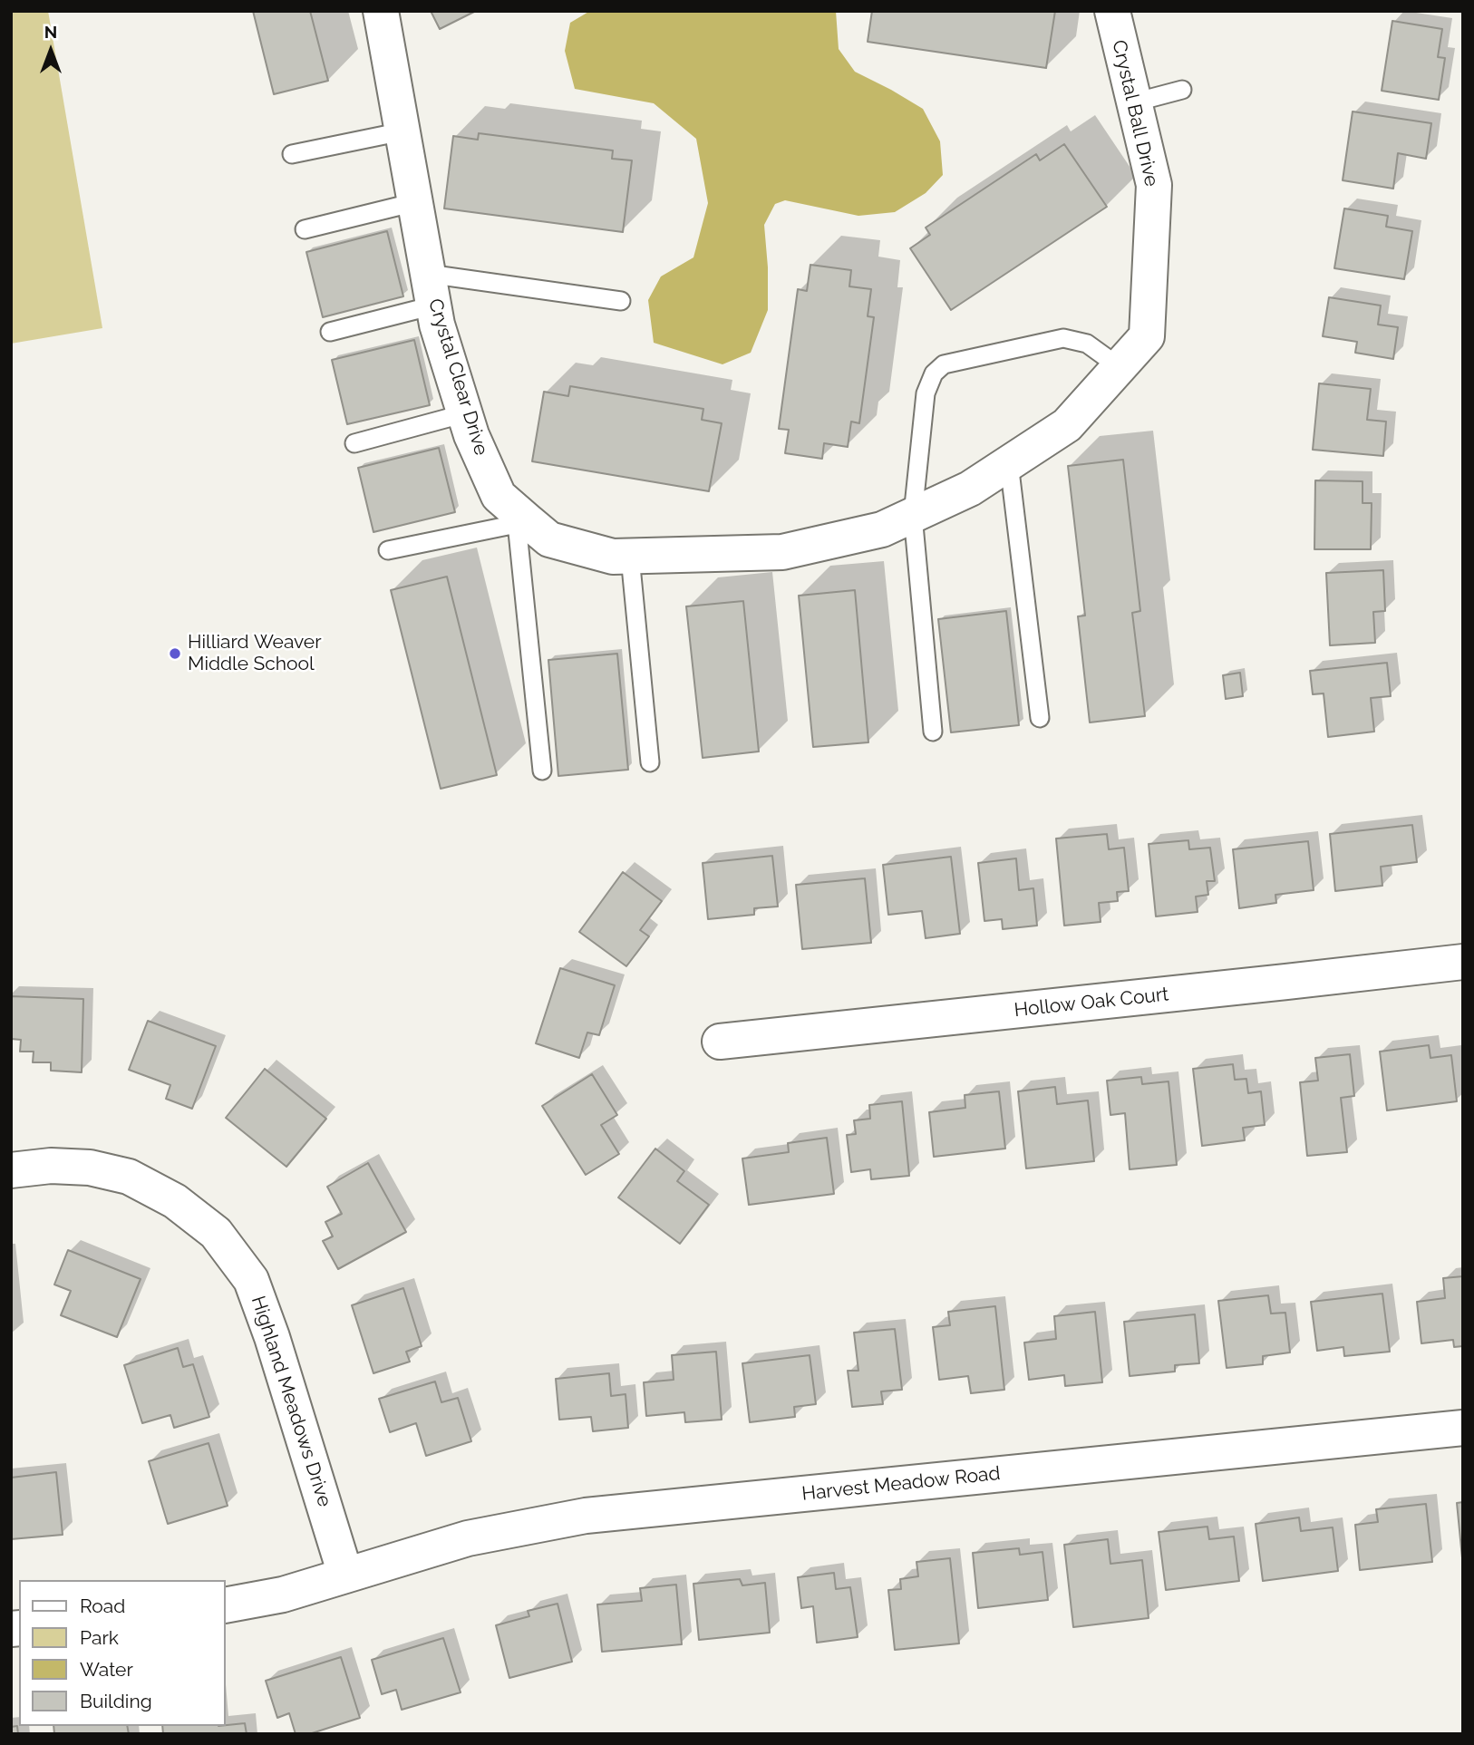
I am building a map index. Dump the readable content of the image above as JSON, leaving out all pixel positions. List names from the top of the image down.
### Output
{
  "streets": {
    "street": [
      "Crystal Ball Drive",
      "Crystal Clear Drive",
      "Hollow Oak Court",
      "Highland Meadows Drive",
      "Harvest Meadow Road"
    ]
  },
  "crossings": [
    ["Crystal Ball Drive", "Crystal Clear Drive"],
    ["Highland Meadows Drive", "Harvest Meadow Road"]
  ],
  "places": ["Hilliard Weaver Middle School"],
  "legend": [
    "Road",
    "Park",
    "Water",
    "Building"
  ],
  "north": "top"
}
